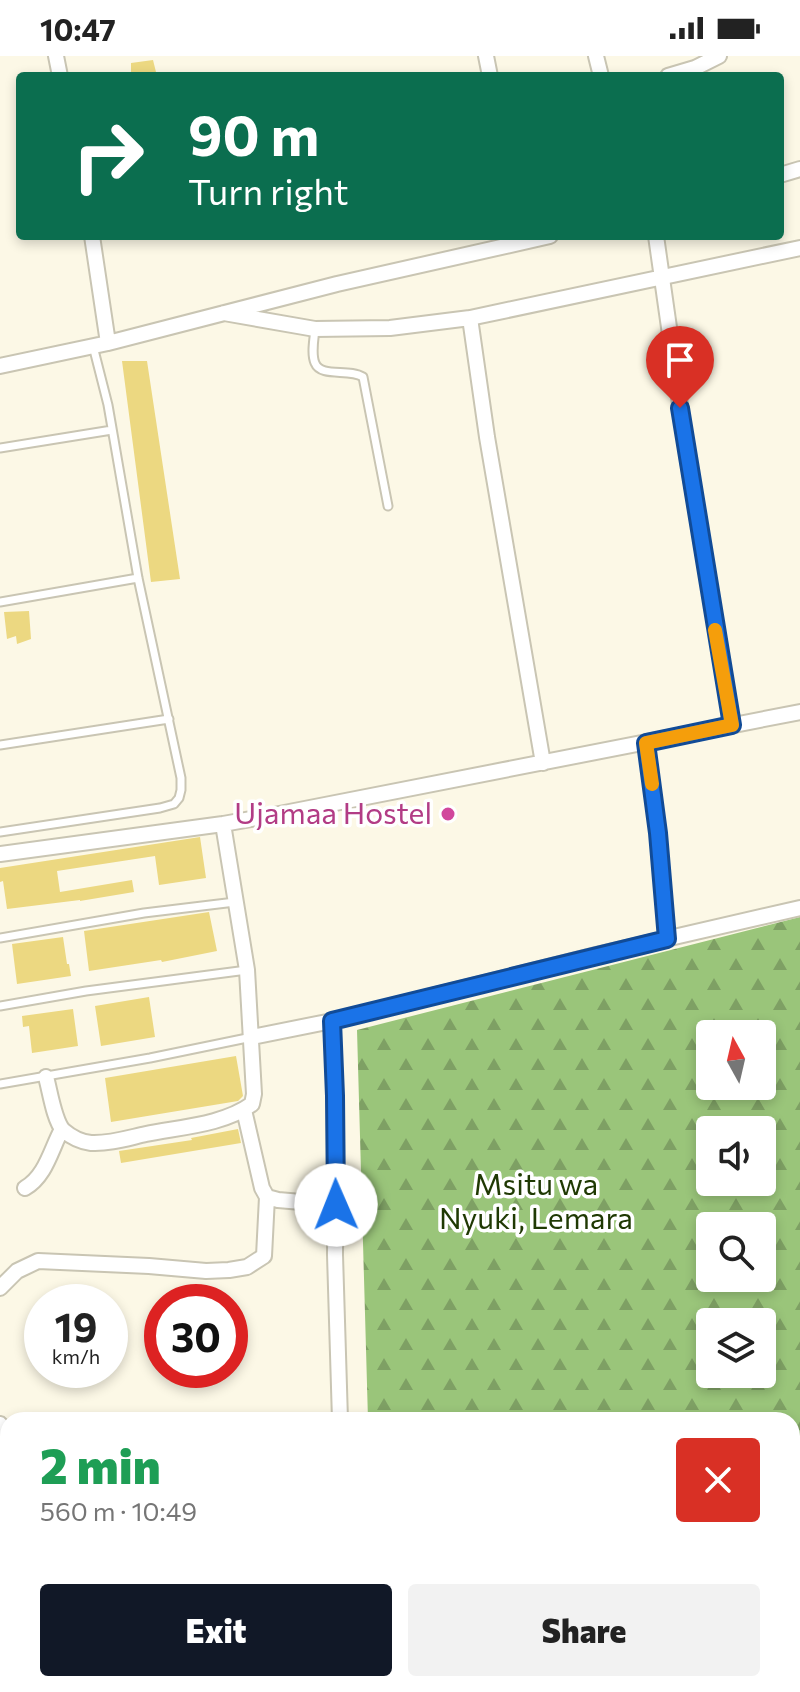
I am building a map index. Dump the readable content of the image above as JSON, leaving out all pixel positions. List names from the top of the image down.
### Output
{
  "parks": ["Msitu wa Nyuki, Lemara"],
  "places": ["Ujamaa Hostel"],
  "north": "top",
  "page": {
    "status": "10:47",
    "turn": ["90 m", "Turn right"],
    "speed": "19 km/h",
    "limit": "30",
    "heading": ["2 min", "560 m · 10:49"],
    "buttons": ["Exit", "Share"]
  }
}
